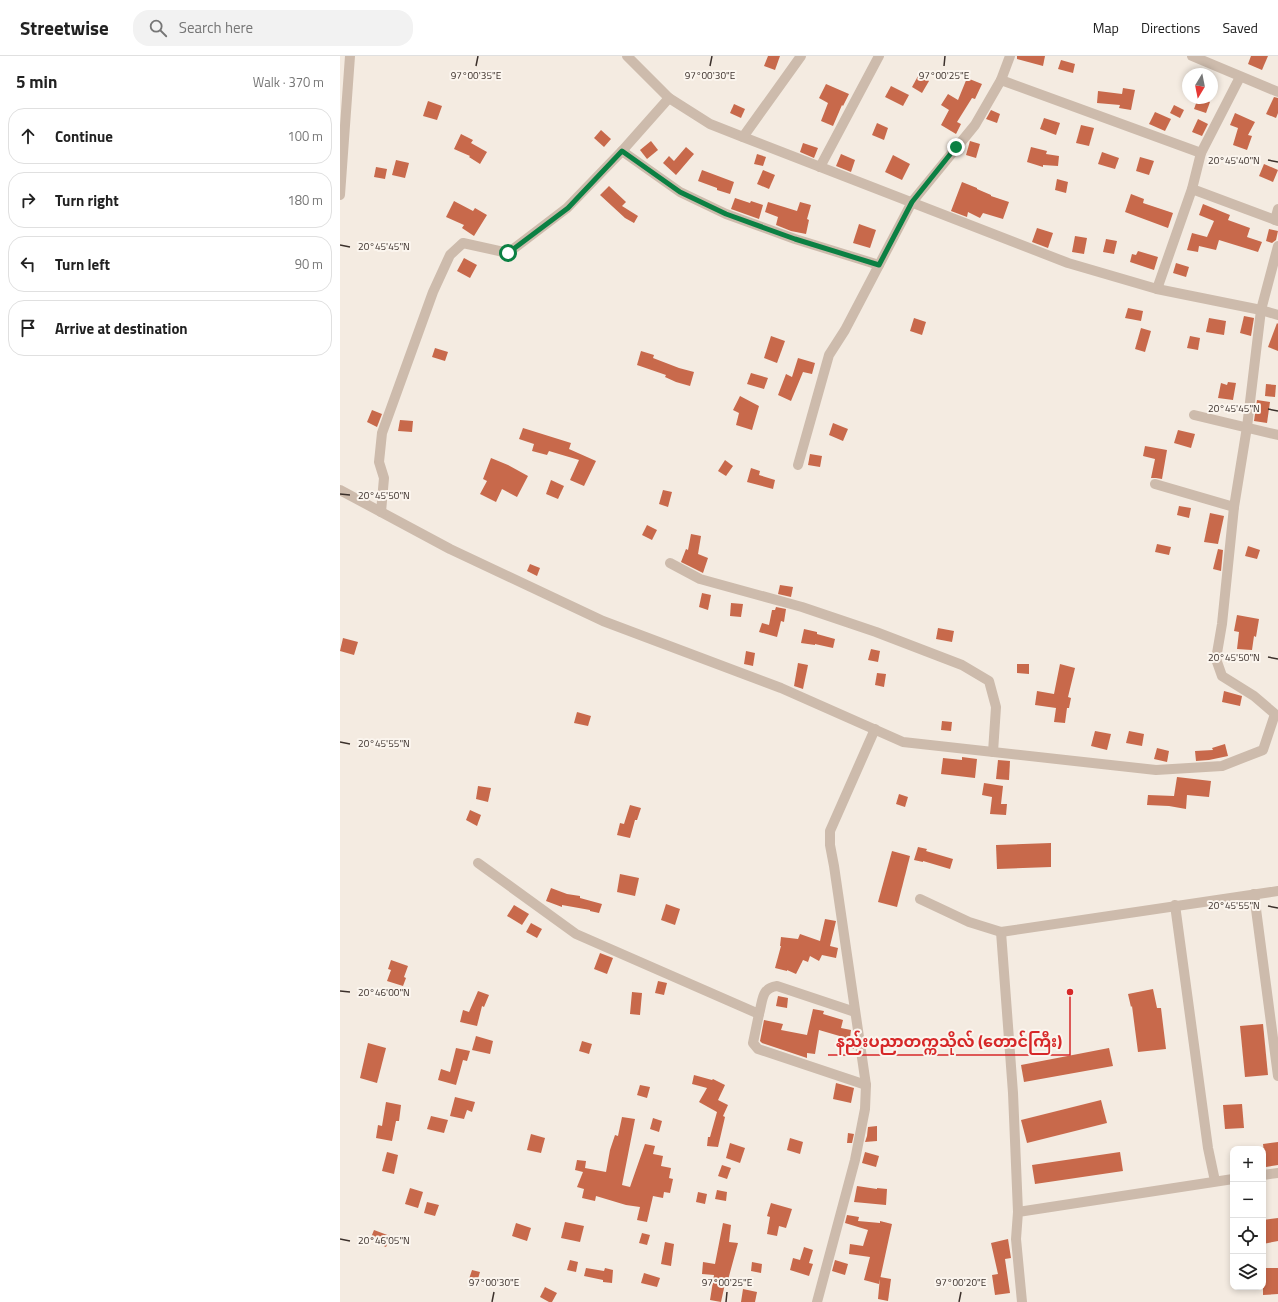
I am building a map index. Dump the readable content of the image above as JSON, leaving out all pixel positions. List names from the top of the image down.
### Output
{
  "places": ["နည်းပညာတက္ကသိုလ် (တောင်ကြီး)"],
  "north": "bottom",
  "page": {
    "header": "Streetwise",
    "search": "Search here",
    "nav": ["Map", "Directions", "Saved"],
    "heading": ["5 min", "Walk · 370 m"],
    "list": [
      ["Continue", "100 m"],
      ["Turn right", "180 m"],
      ["Turn left", "90 m"],
      "Arrive at destination"
    ],
    "map_buttons": ["+", "−"]
  },
  "coordinates": [
    "97°00'35\"E",
    "97°00'30\"E",
    "97°00'25\"E",
    "20°45'40\"N",
    "20°45'45\"N",
    "20°45'50\"N",
    "20°45'55\"N",
    "20°46'00\"N",
    "20°46'05\"N",
    "97°00'20\"E"
  ]
}
